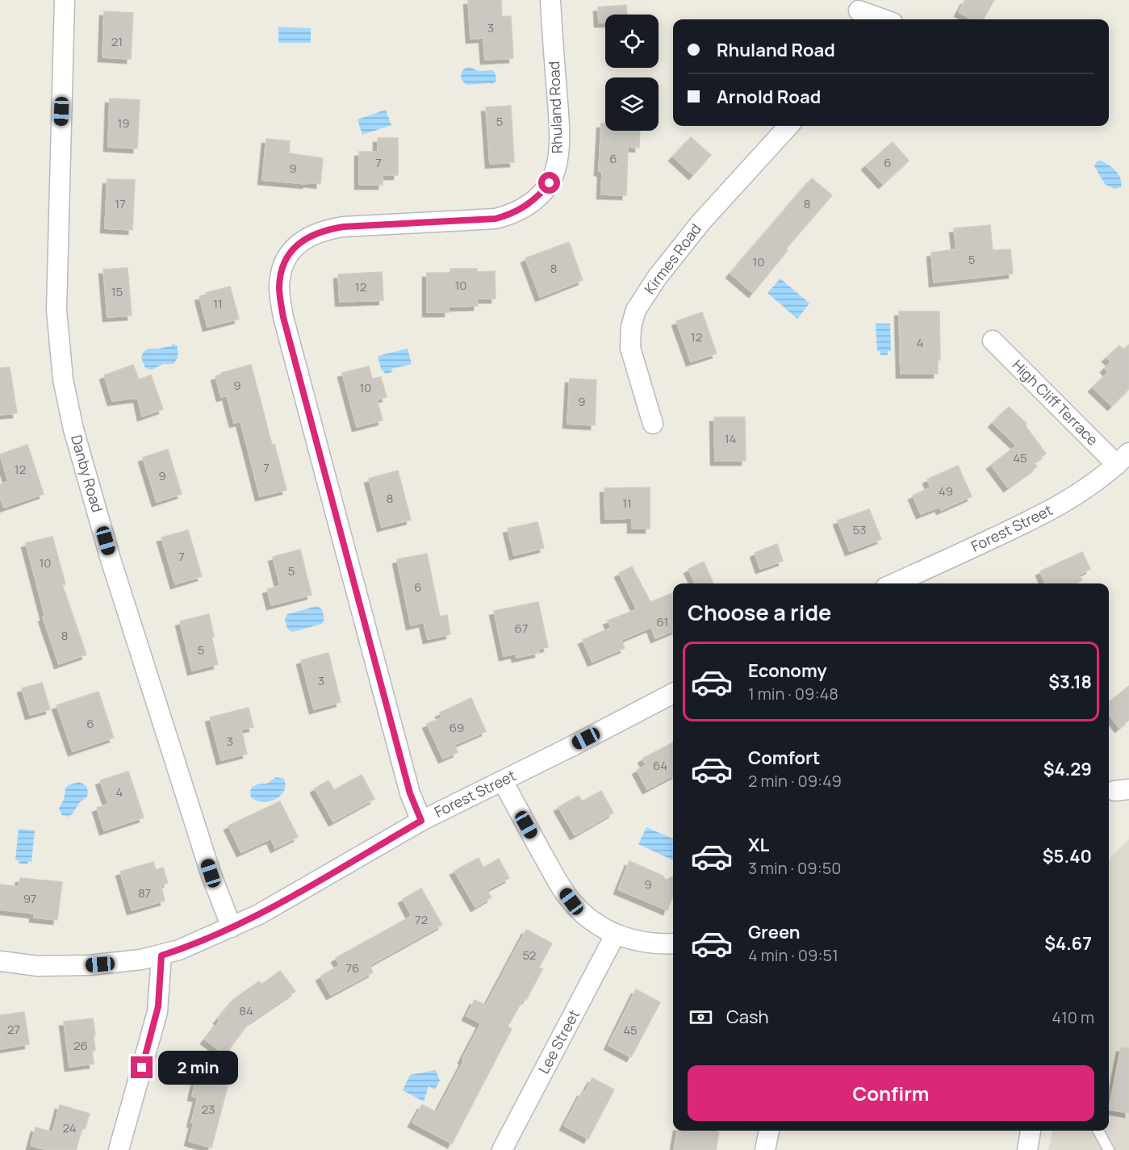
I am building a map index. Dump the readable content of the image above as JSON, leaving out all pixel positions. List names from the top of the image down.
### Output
{
  "streets": {
    "street": [
      "Rhuland Road",
      "Kirmes Road",
      "High Cliff Terrace",
      "Danby Road",
      "Forest Street",
      "Lee Street"
    ]
  },
  "crossings": [
    ["Rhuland Road", "Forest Street"],
    ["High Cliff Terrace", "Forest Street"],
    ["Danby Road", "Forest Street"]
  ],
  "house_numbers": [
    "3",
    "21",
    "5",
    "19",
    "6",
    "7",
    "6",
    "9",
    "17",
    "8",
    "5",
    "10",
    "8",
    "10",
    "12",
    "15",
    "11",
    "12",
    "4",
    "9",
    "10",
    "9",
    "14",
    "45",
    "7",
    "12",
    "9",
    "49",
    "8",
    "11",
    "53",
    "7",
    "10",
    "5",
    "6",
    "61",
    "67",
    "8",
    "5",
    "3",
    "6",
    "69",
    "3",
    "64",
    "4",
    "9",
    "87",
    "97",
    "72",
    "52",
    "76",
    "84",
    "27",
    "45",
    "26",
    "23",
    "24"
  ],
  "page": {
    "banner": ["Rhuland Road", "Arnold Road"],
    "heading": "Choose a ride",
    "list": [
      {
        "name": "Economy",
        "note": "1 min · 09:48",
        "value": "$3.18"
      },
      {
        "name": "Comfort",
        "note": "2 min · 09:49",
        "value": "$4.29"
      },
      {
        "name": "XL",
        "note": "3 min · 09:50",
        "value": "$5.40"
      },
      {
        "name": "Green",
        "note": "4 min · 09:51",
        "value": "$4.67"
      }
    ],
    "pay": ["Cash", "410 m"],
    "bubble": "2 min",
    "buttons": "Confirm"
  }
}
